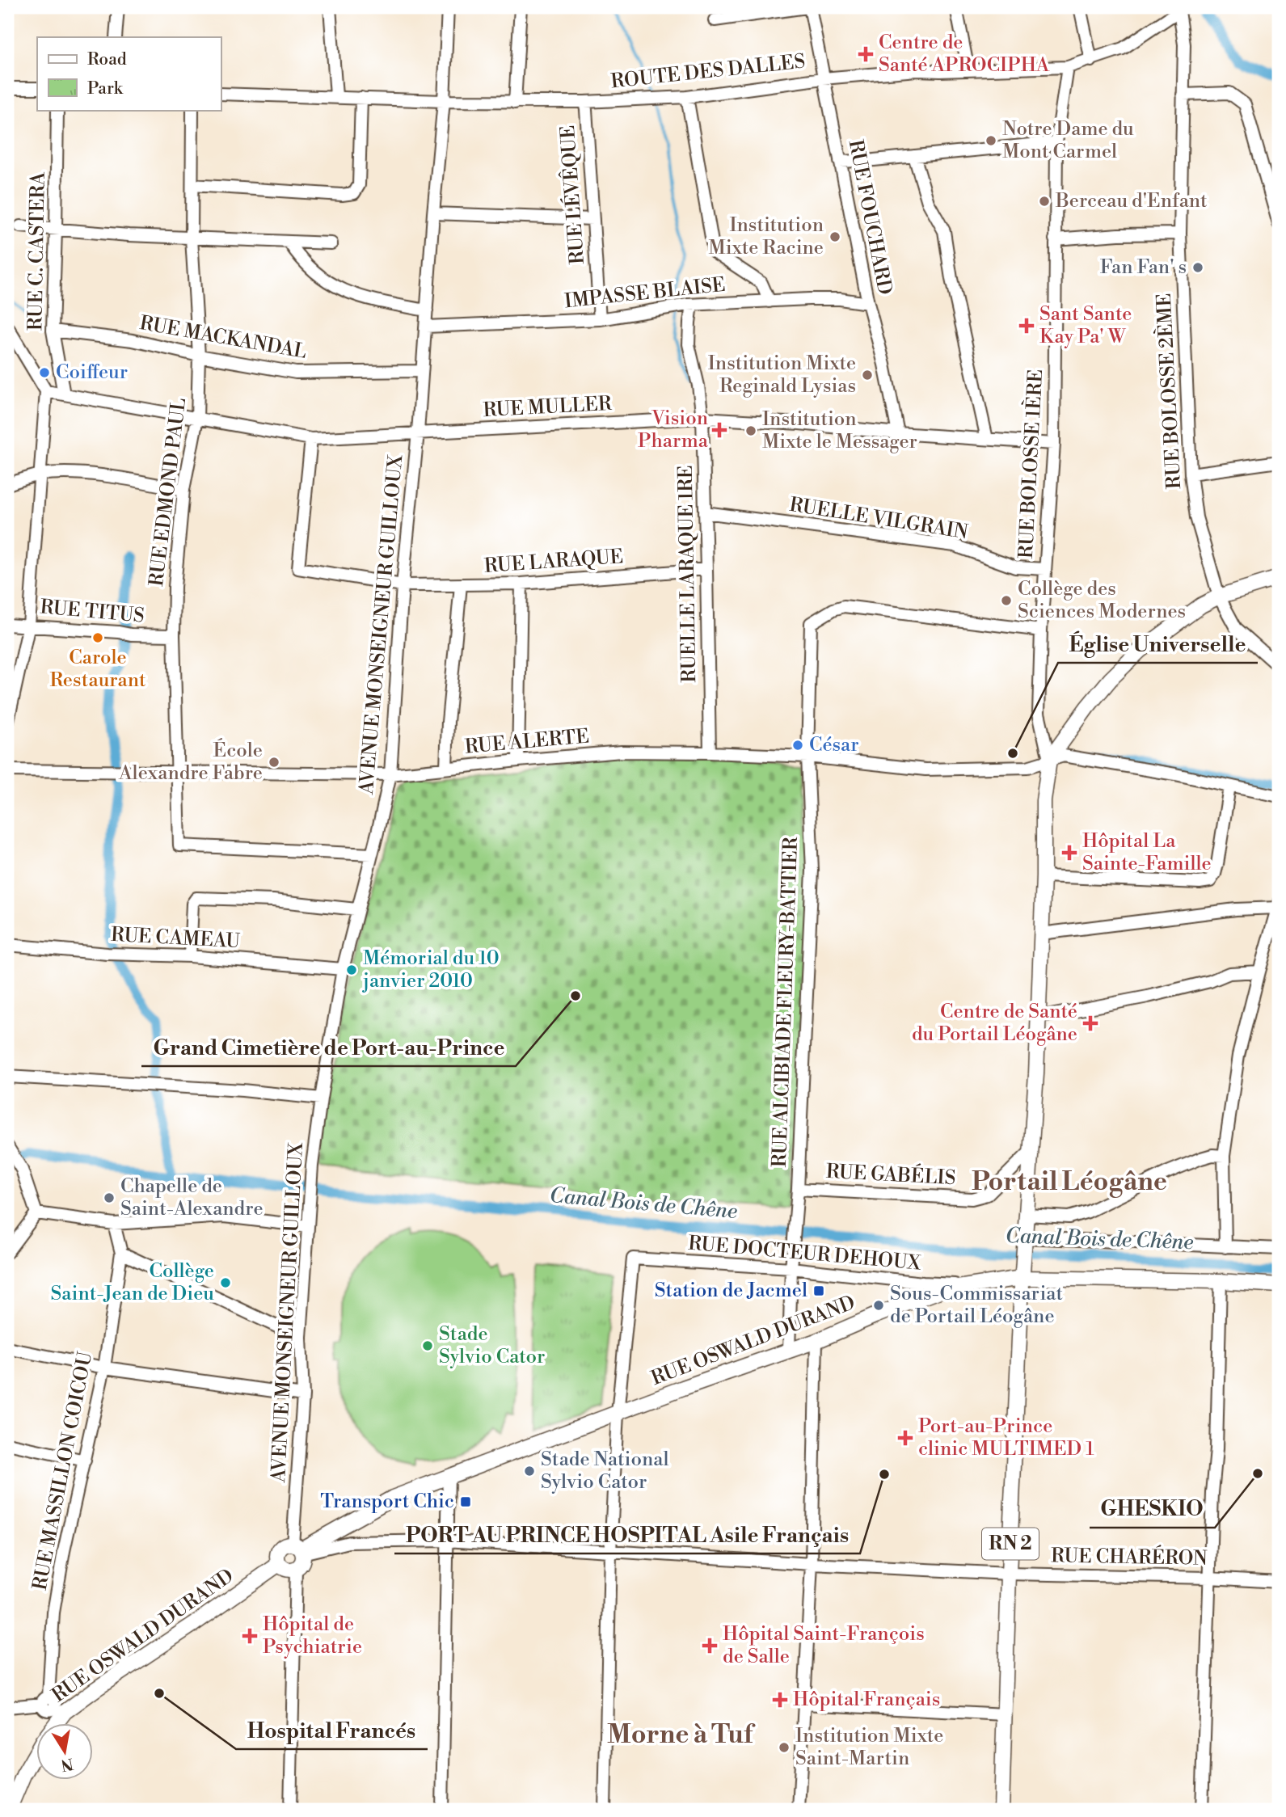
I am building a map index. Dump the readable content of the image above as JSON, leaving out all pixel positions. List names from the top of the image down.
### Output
{
  "streets": {
    "main road": ["RUE OSWALD DURAND", "RN 2"],
    "street": [
      "ROUTE DES DALLES",
      "RUE LÉVÊQUE",
      "RUE FOUCHARD",
      "RUE C. CASTERA",
      "IMPASSE BLAISE",
      "RUE MACKANDAL",
      "RUE BOLOSSE 2ÈME",
      "RUE MULLER",
      "RUE BOLOSSE 1ÈRE",
      "RUE EDMOND PAUL",
      "RUELLE VILGRAIN",
      "RUE LARAQUE",
      "RUELLE LARAQUE 1RE",
      "RUE TITUS",
      "AVENUE MONSEIGNEUR GUILLOUX",
      "RUE ALERTE",
      "RUE CAMEAU",
      "RUE ALCIBIADE FLEURY-BATTIER",
      "RUE GABÉLIS",
      "RUE DOCTEUR DEHOUX",
      "RUE MASSILLON COICOU",
      "RUE CHARÉRON"
    ]
  },
  "crossings": [
    ["ROUTE DES DALLES", "RUE LÉVÊQUE"],
    ["ROUTE DES DALLES", "RUE FOUCHARD"],
    ["ROUTE DES DALLES", "RUE BOLOSSE 2ÈME"],
    ["ROUTE DES DALLES", "RUE BOLOSSE 1ÈRE"],
    ["ROUTE DES DALLES", "AVENUE MONSEIGNEUR GUILLOUX"],
    ["RUE LÉVÊQUE", "IMPASSE BLAISE"],
    ["RUE FOUCHARD", "IMPASSE BLAISE"],
    ["RUE FOUCHARD", "RUE MULLER"],
    ["RUE C. CASTERA", "RUE MACKANDAL"],
    ["RUE C. CASTERA", "RUE MULLER"],
    ["IMPASSE BLAISE", "RUELLE LARAQUE 1RE"],
    ["IMPASSE BLAISE", "AVENUE MONSEIGNEUR GUILLOUX"],
    ["RUE MACKANDAL", "RUE EDMOND PAUL"],
    ["RUE MACKANDAL", "AVENUE MONSEIGNEUR GUILLOUX"],
    ["RUE BOLOSSE 2ÈME", "RN 2"],
    ["RUE MULLER", "RUE BOLOSSE 1ÈRE"],
    ["RUE MULLER", "RUE EDMOND PAUL"],
    ["RUE MULLER", "RUE LARAQUE"],
    ["RUE MULLER", "RUELLE LARAQUE 1RE"],
    ["RUE MULLER", "AVENUE MONSEIGNEUR GUILLOUX"],
    ["RUE BOLOSSE 1ÈRE", "RUELLE VILGRAIN"],
    ["RUE BOLOSSE 1ÈRE", "RUE ALERTE"],
    ["RUE BOLOSSE 1ÈRE", "RUE ALCIBIADE FLEURY-BATTIER"],
    ["RUE BOLOSSE 1ÈRE", "RN 2"],
    ["RUE EDMOND PAUL", "RUE TITUS"],
    ["RUE EDMOND PAUL", "AVENUE MONSEIGNEUR GUILLOUX"],
    ["RUE EDMOND PAUL", "RUE ALERTE"],
    ["RUELLE VILGRAIN", "RUELLE LARAQUE 1RE"],
    ["RUE LARAQUE", "RUELLE LARAQUE 1RE"],
    ["RUE LARAQUE", "AVENUE MONSEIGNEUR GUILLOUX"],
    ["RUELLE LARAQUE 1RE", "RUE ALERTE"],
    ["AVENUE MONSEIGNEUR GUILLOUX", "RUE ALERTE"],
    ["AVENUE MONSEIGNEUR GUILLOUX", "RUE CAMEAU"],
    ["AVENUE MONSEIGNEUR GUILLOUX", "RUE OSWALD DURAND"],
    ["AVENUE MONSEIGNEUR GUILLOUX", "RUE CHARÉRON"],
    ["RUE ALERTE", "RUE ALCIBIADE FLEURY-BATTIER"],
    ["RUE ALERTE", "RN 2"],
    ["RUE ALCIBIADE FLEURY-BATTIER", "RUE GABÉLIS"],
    ["RUE ALCIBIADE FLEURY-BATTIER", "RUE DOCTEUR DEHOUX"],
    ["RUE ALCIBIADE FLEURY-BATTIER", "RUE OSWALD DURAND"],
    ["RUE GABÉLIS", "RN 2"],
    ["RUE DOCTEUR DEHOUX", "RUE OSWALD DURAND"],
    ["RUE OSWALD DURAND", "RUE MASSILLON COICOU"],
    ["RUE OSWALD DURAND", "RN 2"],
    ["RUE OSWALD DURAND", "RUE CHARÉRON"],
    ["RN 2", "RUE CHARÉRON"]
  ],
  "districts": ["Portail Léogâne", "Morne à Tuf"],
  "water": ["Canal Bois de Chêne"],
  "places": {
    "health": [
      "Centre de Santé APROCIPHA",
      "Sant Sante Kay Pa' W",
      "Vision Pharma",
      "Hôpital La Sainte-Famille",
      "Centre de Santé du Portail Léogâne",
      "Port-au-Prince clinic MULTIMED 1",
      "Hôpital de Psychiatrie",
      "Hôpital Saint-François de Salle",
      "Hôpital Français"
    ],
    "other": [
      "Notre Dame du Mont Carmel",
      "Berceau d'Enfant",
      "Institution Mixte Racine",
      "Fan Fan' s",
      "Coiffeur",
      "Institution Mixte Reginald Lysias",
      "Institution Mixte le Messager",
      "Collège des Sciences Modernes",
      "Carole Restaurant",
      "César",
      "Église Universelle",
      "École Alexandre Fabre",
      "Mémorial du 10 janvier 2010",
      "Grand Cimetière de Port-au-Prince",
      "Chapelle de Saint-Alexandre",
      "Collège Saint-Jean de Dieu",
      "Sous-Commissariat de Portail Léogâne",
      "Stade Sylvio Cator",
      "Stade National Sylvio Cator",
      "GHESKIO",
      "PORT AU PRINCE HOSPITAL Asile Français",
      "Hospital Francés",
      "Institution Mixte Saint-Martin"
    ],
    "transit": ["Station de Jacmel", "Transport Chic"]
  },
  "legend": ["Road", "Park"],
  "north": "bottom"
}
